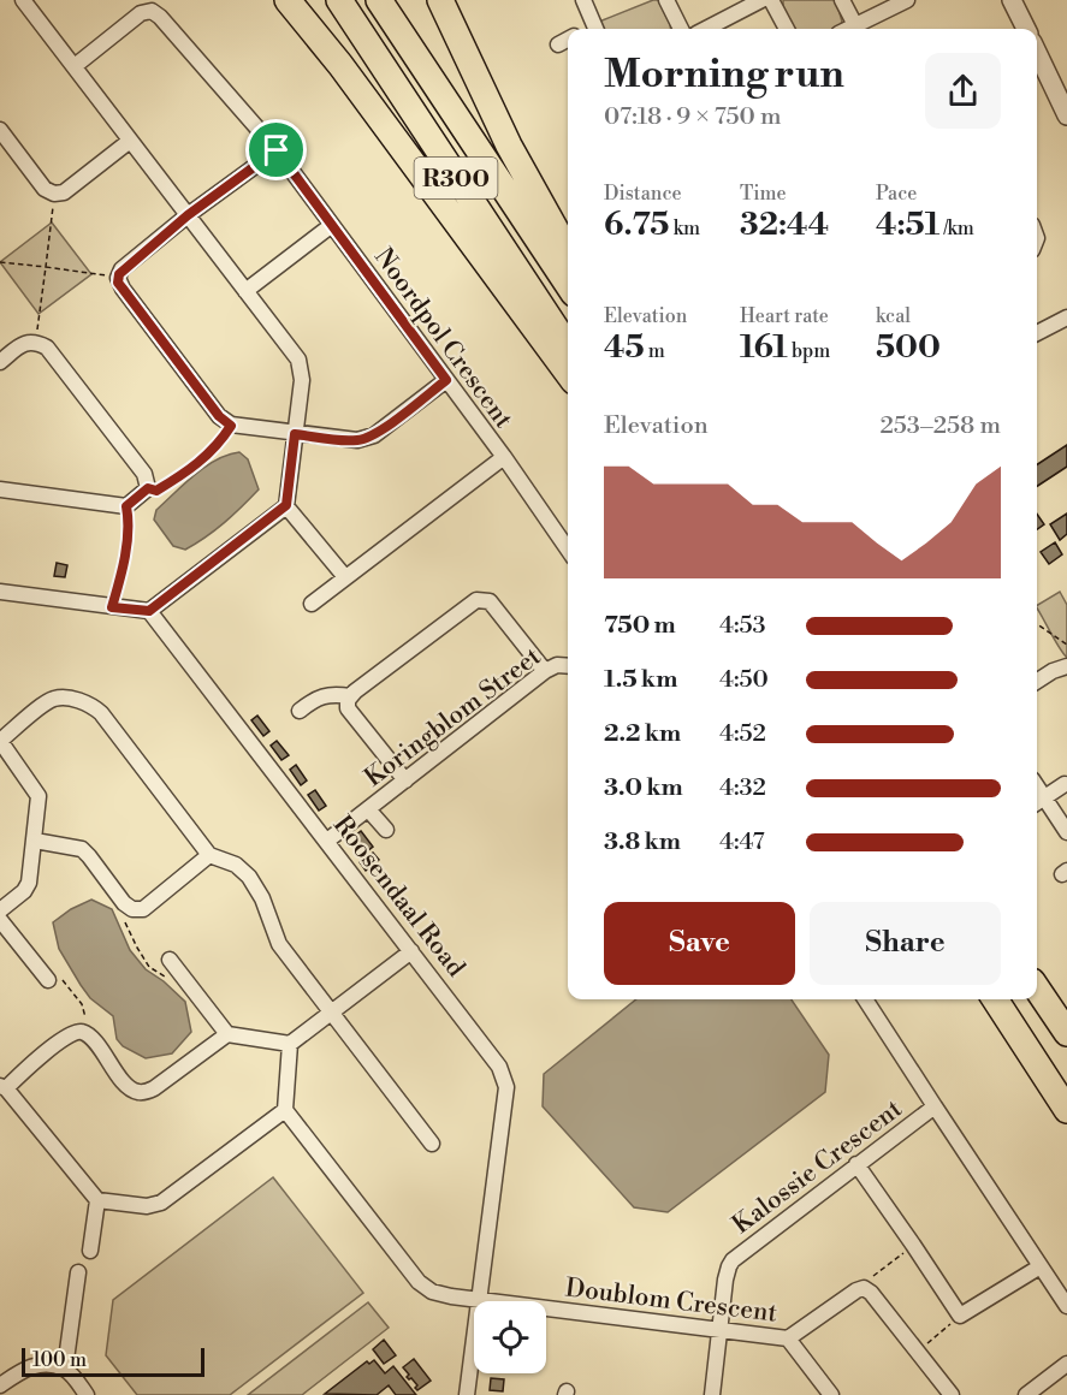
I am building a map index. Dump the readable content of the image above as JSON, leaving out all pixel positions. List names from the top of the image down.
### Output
{
  "streets": {
    "highway": ["R300"],
    "street": [
      "Noordpol Crescent",
      "Koringblom Street",
      "Roosendaal Road",
      "Kalossie Crescent",
      "Doublom Crescent"
    ]
  },
  "crossings": [
    ["Koringblom Street", "Roosendaal Road"],
    ["Roosendaal Road", "Doublom Crescent"],
    ["Kalossie Crescent", "Doublom Crescent"]
  ],
  "scale_bar": "100 m",
  "page": {
    "heading": ["Morning run", "07:18 · 9 × 750 m"],
    "stats": [
      ["Distance", "6.75 km"],
      ["Time", "32:44"],
      ["Pace", "4:51 /km"],
      ["Elevation", "45 m"],
      ["Heart rate", "161 bpm"],
      ["kcal", "500"]
    ],
    "chart": ["Elevation", "253–258 m"],
    "list": [
      {
        "name": "750 m",
        "note": "4:53"
      },
      {
        "name": "1.5 km",
        "note": "4:50"
      },
      {
        "name": "2.2 km",
        "note": "4:52"
      },
      {
        "name": "3.0 km",
        "note": "4:32"
      },
      {
        "name": "3.8 km",
        "note": "4:47"
      }
    ],
    "buttons": ["Save", "Share"],
    "scale": "100 m"
  }
}
